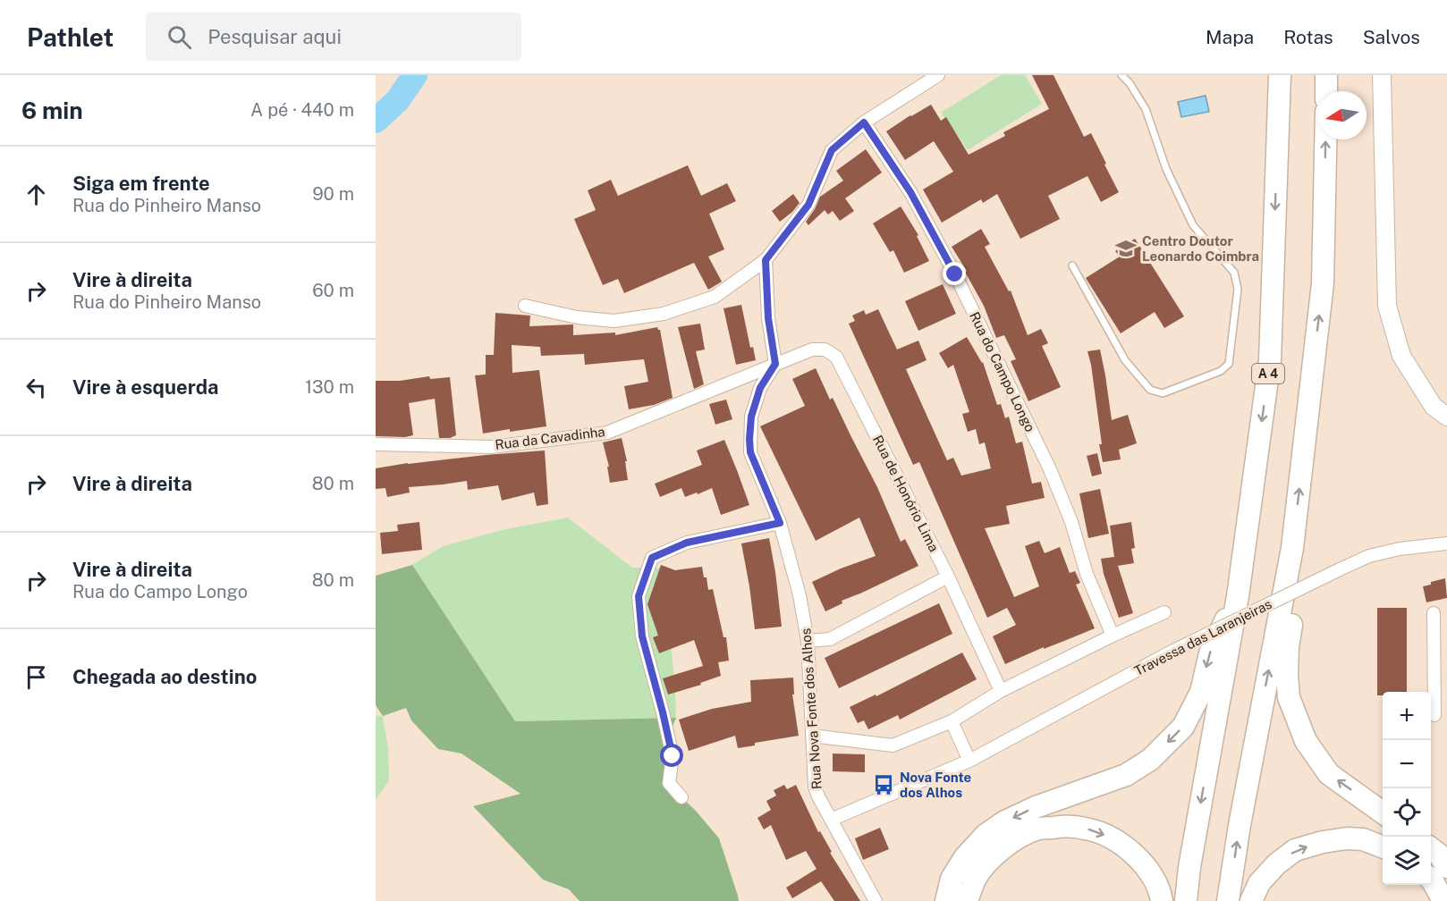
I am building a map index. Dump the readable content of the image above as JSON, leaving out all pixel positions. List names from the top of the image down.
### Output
{
  "streets": {
    "highway": ["A 4"],
    "street": [
      "Rua do Campo Longo",
      "Rua da Cavadinha",
      "Rua de Honório Lima",
      "Travessa das Laranjeiras",
      "Rua Nova Fonte dos Alhos"
    ]
  },
  "crossings": [
    ["Rua da Cavadinha", "Rua de Honório Lima"],
    ["Rua da Cavadinha", "Rua Nova Fonte dos Alhos"],
    ["Rua de Honório Lima", "Rua Nova Fonte dos Alhos"],
    ["Travessa das Laranjeiras", "Rua Nova Fonte dos Alhos"]
  ],
  "places": {
    "school or university": ["Centro Doutor Leonardo Coimbra"],
    "bus stop": ["Nova Fonte dos Alhos"]
  },
  "north": "left",
  "page": {
    "header": "Pathlet",
    "search": "Pesquisar aqui",
    "nav": ["Mapa", "Rotas", "Salvos"],
    "heading": ["6 min", "A pé · 440 m"],
    "list": [
      ["Siga em frente", "Rua do Pinheiro Manso", "90 m"],
      ["Vire à direita", "Rua do Pinheiro Manso", "60 m"],
      ["Vire à esquerda", "130 m"],
      ["Vire à direita", "80 m"],
      ["Vire à direita", "Rua do Campo Longo", "80 m"],
      "Chegada ao destino"
    ],
    "map_buttons": ["+", "−"]
  }
}
